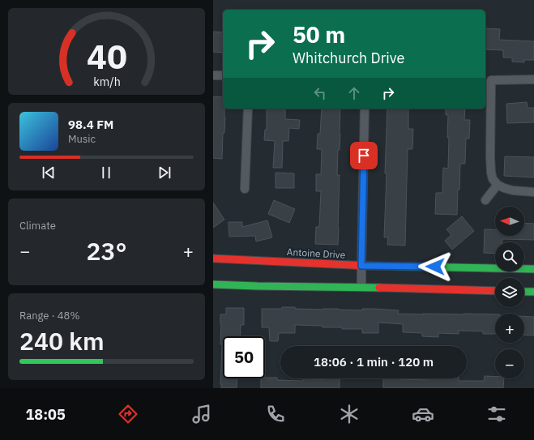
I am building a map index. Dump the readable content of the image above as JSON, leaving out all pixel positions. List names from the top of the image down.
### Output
{
  "streets": {
    "main road": ["Antoine Drive"]
  },
  "north": "left",
  "page": {
    "turn": ["50 m", "Whitchurch Drive"],
    "song": ["98.4 FM", "Music"],
    "tile": [
      "Climate",
      ["Range · 48%", "240 km"]
    ],
    "map_buttons": ["+", "−"],
    "heat": ["−", "23°", "+"],
    "limit": "50",
    "trip": "18:06 · 1 min · 120 m",
    "tabs": "18:05",
    "gauge": ["40", "km/h"]
  }
}
